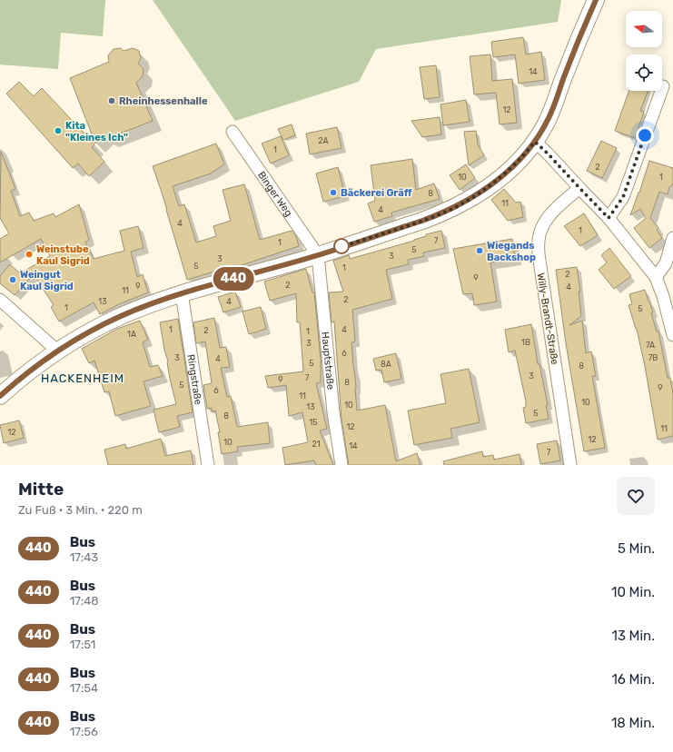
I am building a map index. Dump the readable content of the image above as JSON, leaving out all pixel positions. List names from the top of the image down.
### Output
{
  "streets": {
    "street": [
      "Binger Weg",
      "Willy-Brandt-Straße",
      "Hauptstraße",
      "Ringstraße"
    ]
  },
  "crossings": [
    ["Binger Weg", "Hauptstraße"]
  ],
  "districts": ["HACKENHEIM"],
  "places": [
    "Rheinhessenhalle",
    "Kita \"Kleines Ich\"",
    "Bäckerei Gräff",
    "Wiegands Backshop",
    "Weinstube Kaul Sigrid",
    "Weingut Kaul Sigrid"
  ],
  "lines": ["bus line 440"],
  "house_numbers": [
    "14",
    "12",
    "2A",
    "1",
    "2",
    "10",
    "1",
    "8",
    "11",
    "4",
    "4",
    "1",
    "7",
    "1",
    "5",
    "3",
    "3",
    "5",
    "1",
    "2",
    "9",
    "2",
    "9",
    "4",
    "11",
    "2",
    "13",
    "4",
    "1",
    "5",
    "1",
    "4",
    "2",
    "1",
    "1A",
    "1B",
    "3",
    "7A",
    "6",
    "3",
    "7B",
    "4",
    "5",
    "8A",
    "8",
    "3",
    "7",
    "9",
    "8",
    "5",
    "9",
    "6",
    "11",
    "10",
    "10",
    "13",
    "5",
    "8",
    "15",
    "12",
    "11",
    "12",
    "12",
    "10",
    "21",
    "14",
    "7"
  ],
  "north": "left",
  "page": {
    "on_map": "440",
    "heading": ["Mitte", "Zu Fuß · 3 Min. · 220 m"],
    "list": [
      {
        "mark": "440",
        "name": "Bus",
        "note": "17:43",
        "value": "5 Min."
      },
      {
        "mark": "440",
        "name": "Bus",
        "note": "17:48",
        "value": "10 Min."
      },
      {
        "mark": "440",
        "name": "Bus",
        "note": "17:51",
        "value": "13 Min."
      },
      {
        "mark": "440",
        "name": "Bus",
        "note": "17:54",
        "value": "16 Min."
      },
      {
        "mark": "440",
        "name": "Bus",
        "note": "17:56",
        "value": "18 Min."
      }
    ]
  }
}
